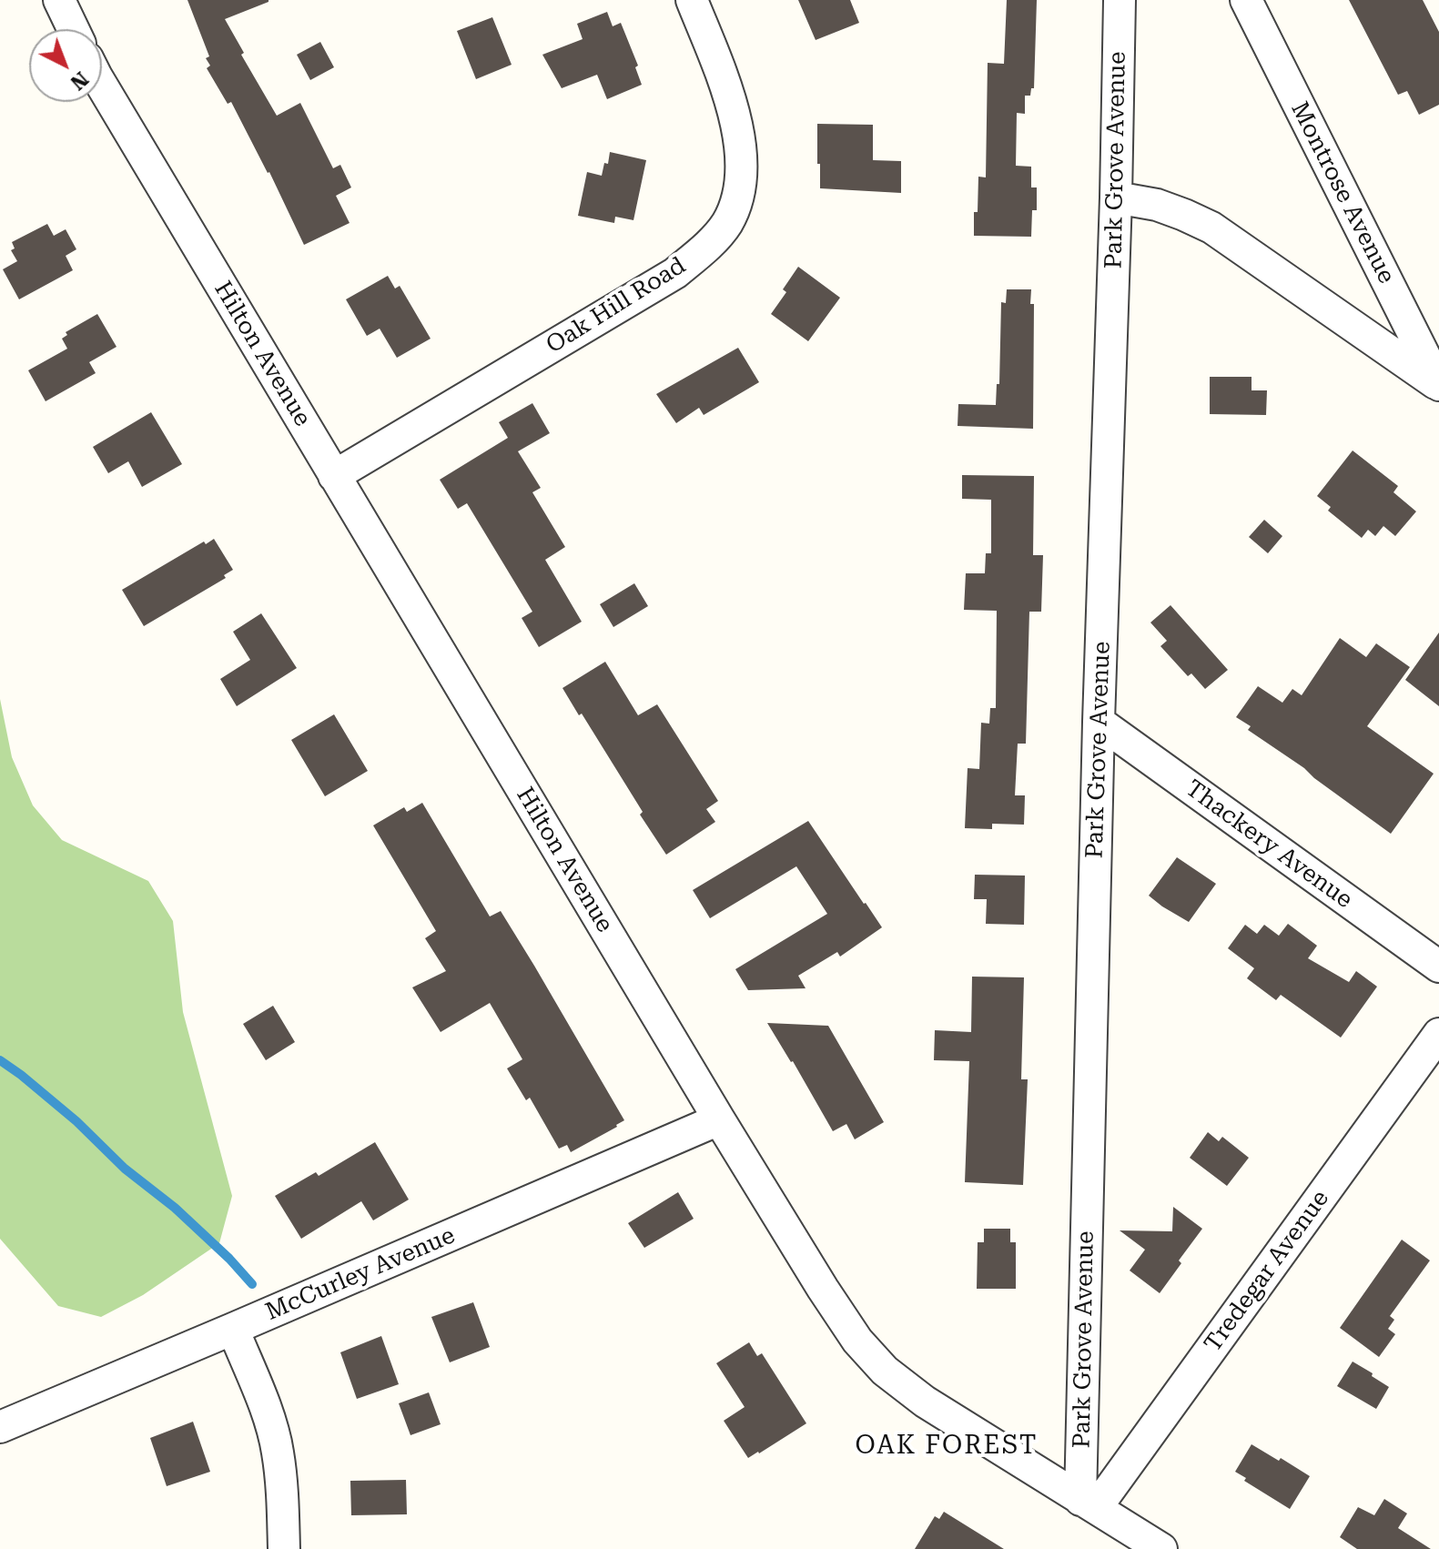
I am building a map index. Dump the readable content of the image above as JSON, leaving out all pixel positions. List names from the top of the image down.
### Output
{
  "streets": {
    "street": [
      "Park Grove Avenue",
      "Montrose Avenue",
      "Oak Hill Road",
      "Hilton Avenue",
      "Thackery Avenue",
      "Tredegar Avenue",
      "McCurley Avenue"
    ]
  },
  "crossings": [
    ["Park Grove Avenue", "Montrose Avenue"],
    ["Park Grove Avenue", "Hilton Avenue"],
    ["Park Grove Avenue", "Thackery Avenue"],
    ["Park Grove Avenue", "Tredegar Avenue"],
    ["Oak Hill Road", "Hilton Avenue"],
    ["Hilton Avenue", "Tredegar Avenue"],
    ["Hilton Avenue", "McCurley Avenue"]
  ],
  "districts": ["OAK FOREST"],
  "north": "bottom right"
}
